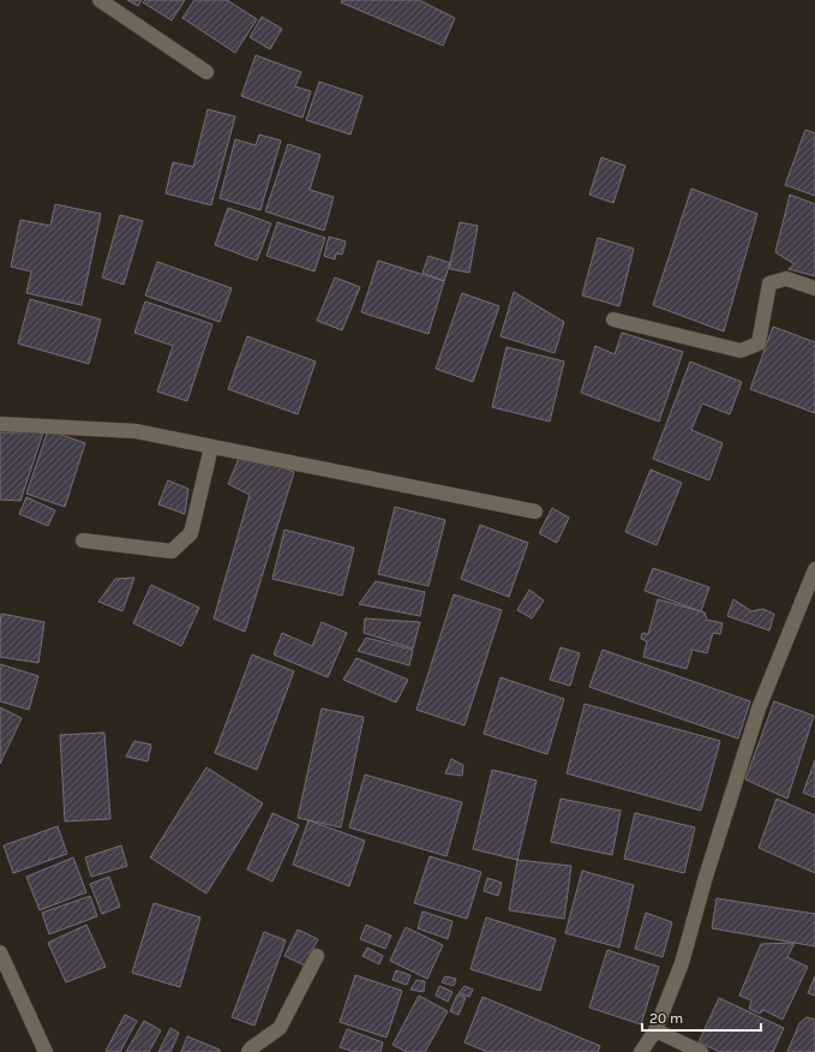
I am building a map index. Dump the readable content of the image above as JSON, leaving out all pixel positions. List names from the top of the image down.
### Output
{
  "scale_bar": "20 m"
}
